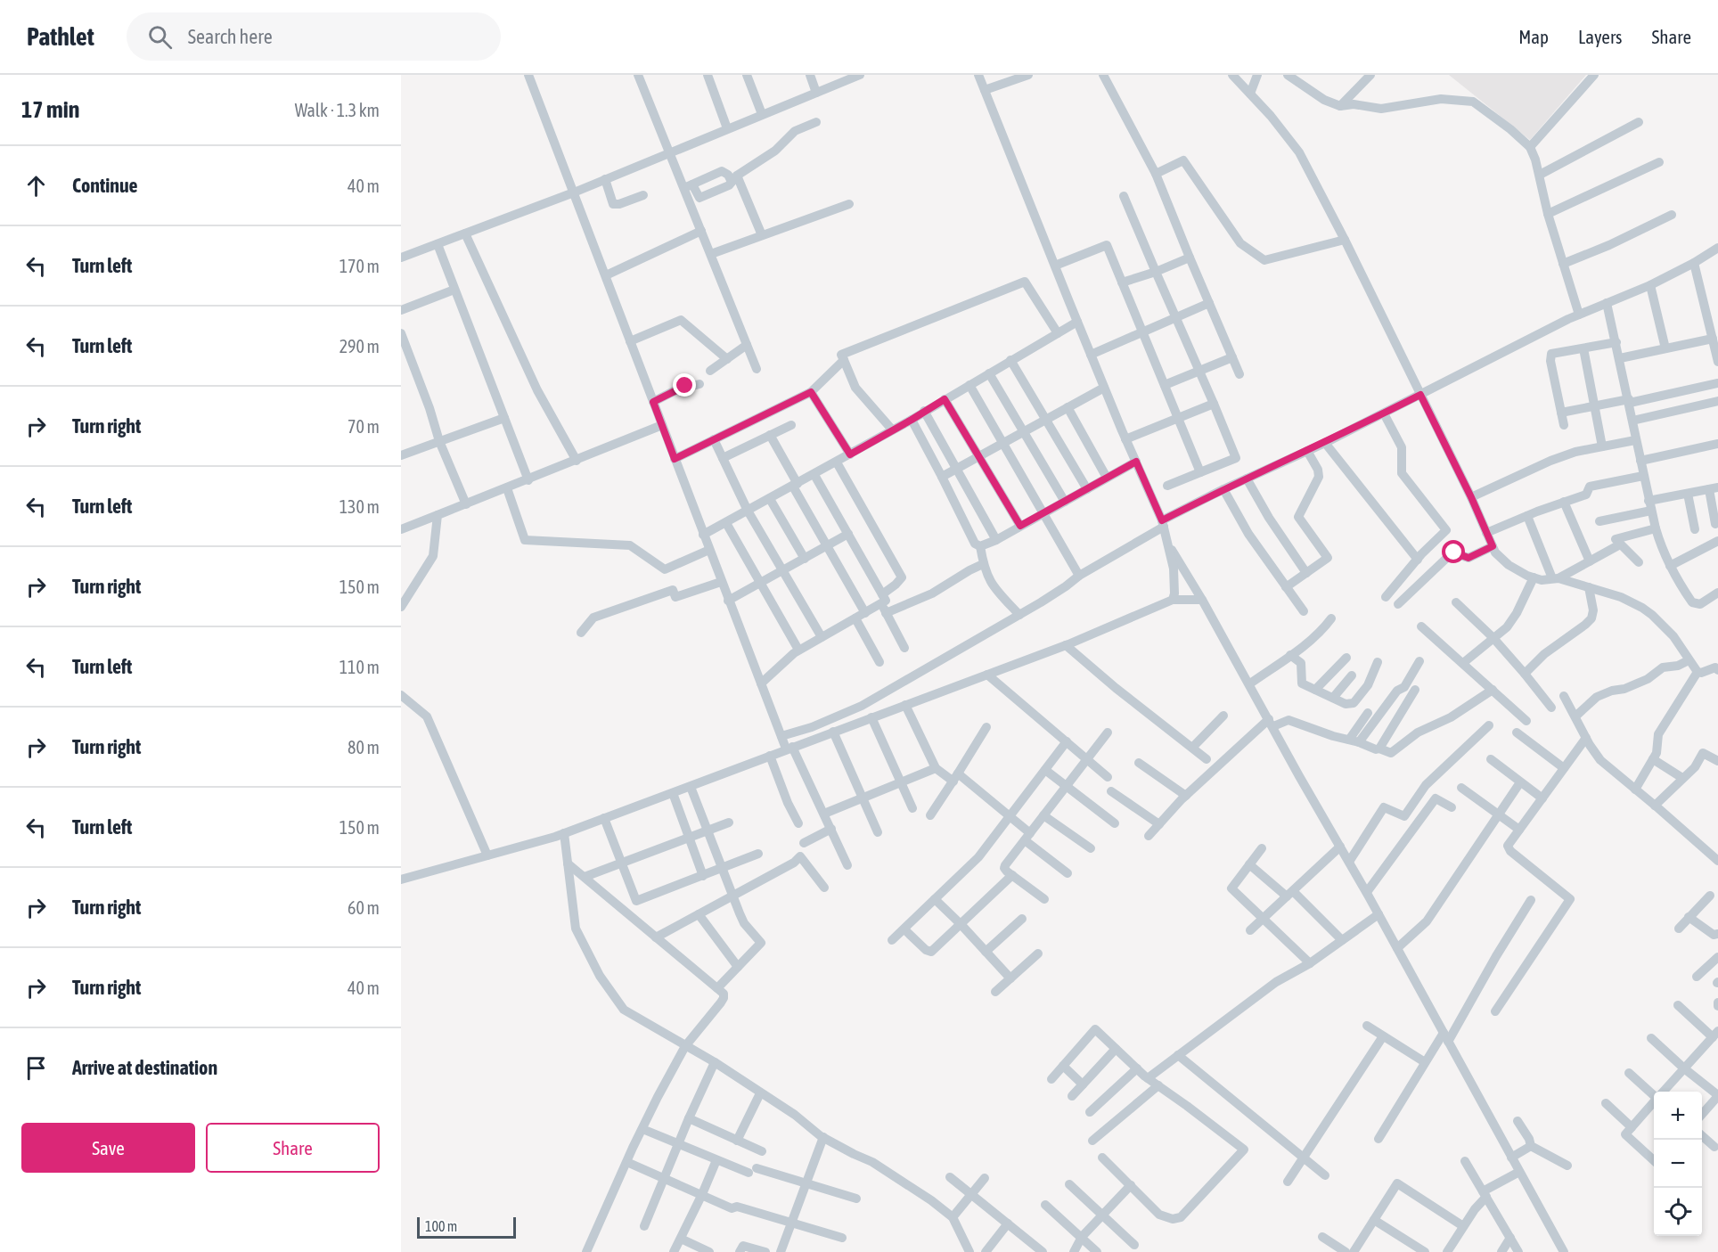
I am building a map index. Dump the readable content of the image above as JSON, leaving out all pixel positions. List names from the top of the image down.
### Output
{
  "scale_bar": "100 m",
  "page": {
    "header": "Pathlet",
    "search": "Search here",
    "nav": ["Map", "Layers", "Share"],
    "heading": ["17 min", "Walk · 1.3 km"],
    "list": [
      ["Continue", "40 m"],
      ["Turn left", "170 m"],
      ["Turn left", "290 m"],
      ["Turn right", "70 m"],
      ["Turn left", "130 m"],
      ["Turn right", "150 m"],
      ["Turn left", "110 m"],
      ["Turn right", "80 m"],
      ["Turn left", "150 m"],
      ["Turn right", "60 m"],
      ["Turn right", "40 m"],
      "Arrive at destination"
    ],
    "map_buttons": ["+", "−"],
    "buttons": ["Save", "Share"],
    "scale": "100 m"
  }
}
